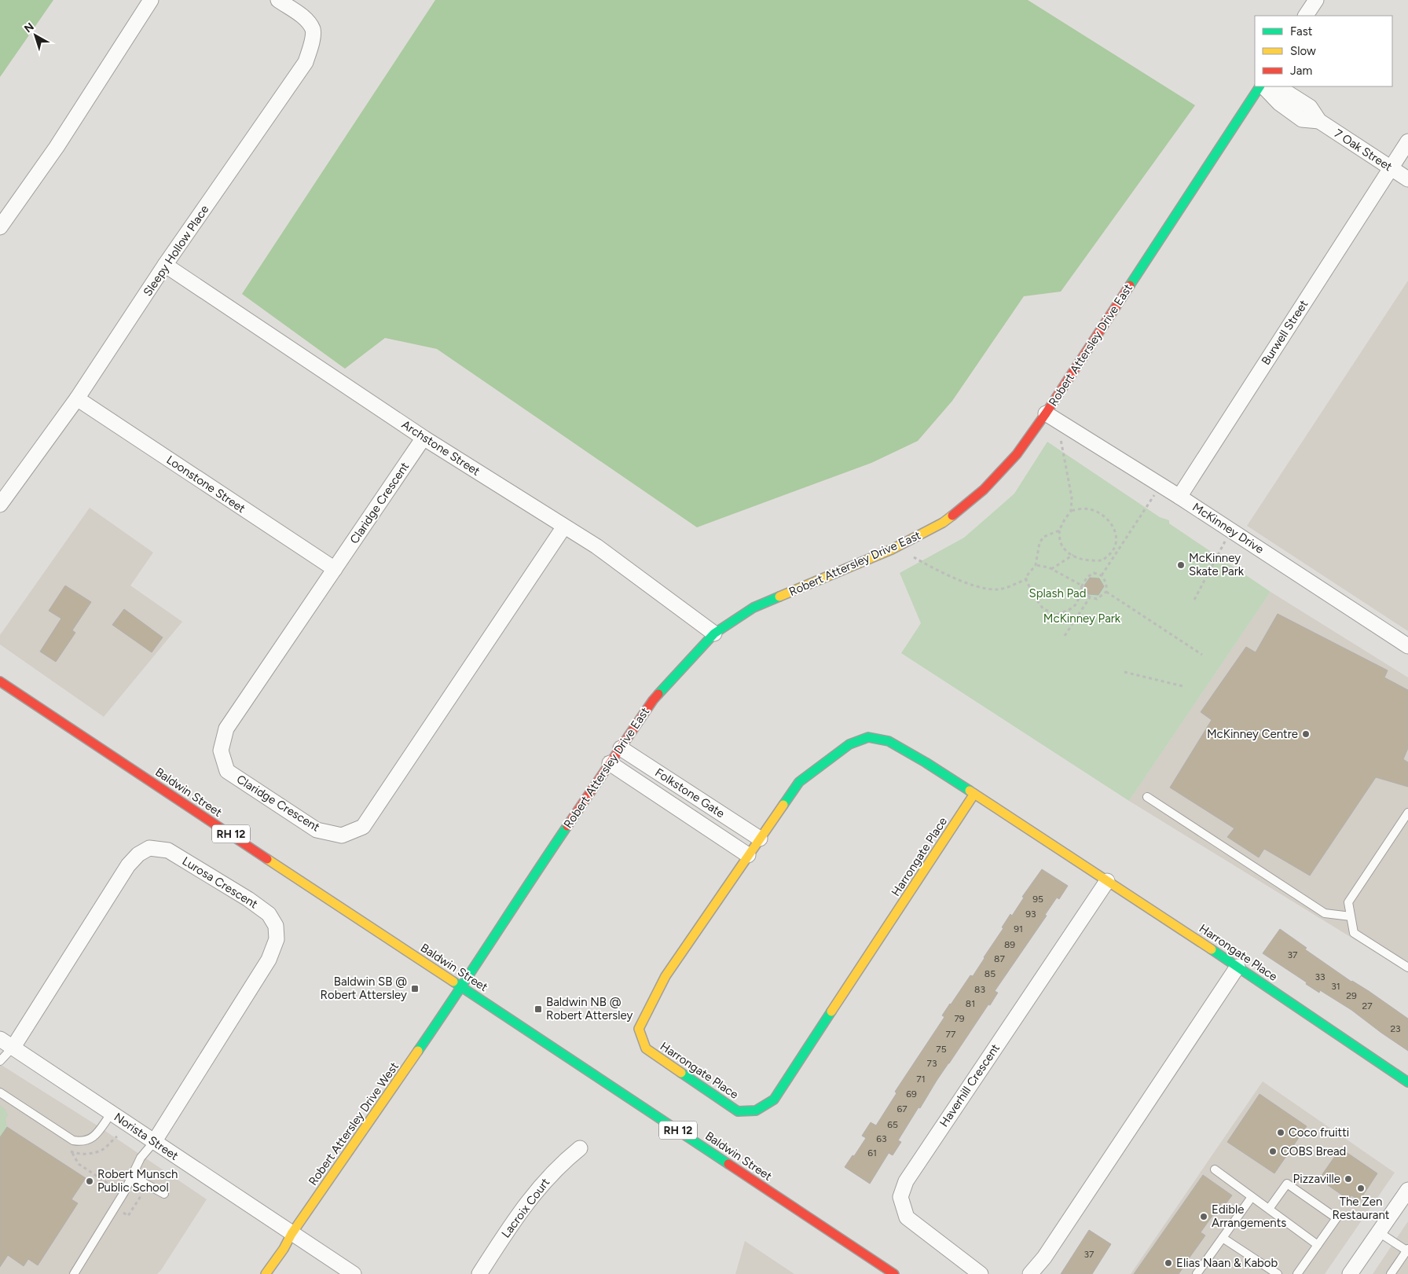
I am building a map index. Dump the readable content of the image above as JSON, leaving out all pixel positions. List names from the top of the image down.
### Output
{
  "streets": {
    "street": [
      "7 Oak Street",
      "Sleepy Hollow Place",
      "Burwell Street",
      "Robert Attersley Drive East",
      "Archstone Street",
      "Loonstone Street",
      "Claridge Crescent",
      "McKinney Drive",
      "Baldwin Street",
      "Folkstone Gate",
      "RH 12",
      "Harrongate Place",
      "Lurosa Crescent",
      "Haverhill Crescent",
      "Robert Attersley Drive West",
      "Norista Street",
      "Lacroix Court"
    ]
  },
  "crossings": [
    ["7 Oak Street", "Burwell Street"],
    ["Sleepy Hollow Place", "Archstone Street"],
    ["Sleepy Hollow Place", "Loonstone Street"],
    ["Burwell Street", "McKinney Drive"],
    ["Robert Attersley Drive East", "Archstone Street"],
    ["Robert Attersley Drive East", "McKinney Drive"],
    ["Robert Attersley Drive East", "Baldwin Street"],
    ["Robert Attersley Drive East", "Folkstone Gate"],
    ["Robert Attersley Drive East", "Robert Attersley Drive West"],
    ["Archstone Street", "Claridge Crescent"],
    ["Loonstone Street", "Claridge Crescent"],
    ["Baldwin Street", "Robert Attersley Drive West"],
    ["Folkstone Gate", "Harrongate Place"],
    ["Harrongate Place", "Haverhill Crescent"],
    ["Lurosa Crescent", "Norista Street"],
    ["Robert Attersley Drive West", "Norista Street"]
  ],
  "parks": ["Splash Pad", "McKinney Park"],
  "places": {
    "other": [
      "McKinney Skate Park",
      "McKinney Centre",
      "Coco fruitti",
      "COBS Bread",
      "Pizzaville",
      "Robert Munsch Public School",
      "The Zen Restaurant",
      "Edible Arrangements",
      "Elias Naan & Kabob"
    ],
    "transit": ["Baldwin SB @ Robert Attersley", "Baldwin NB @ Robert Attersley"]
  },
  "house_numbers": [
    "95",
    "93",
    "91",
    "89",
    "37",
    "87",
    "85",
    "33",
    "31",
    "83",
    "29",
    "81",
    "27",
    "79",
    "23",
    "77",
    "75",
    "73",
    "71",
    "69",
    "67",
    "65",
    "63",
    "61",
    "37"
  ],
  "legend": ["Fast", "Slow", "Jam"],
  "north": "top left"
}
